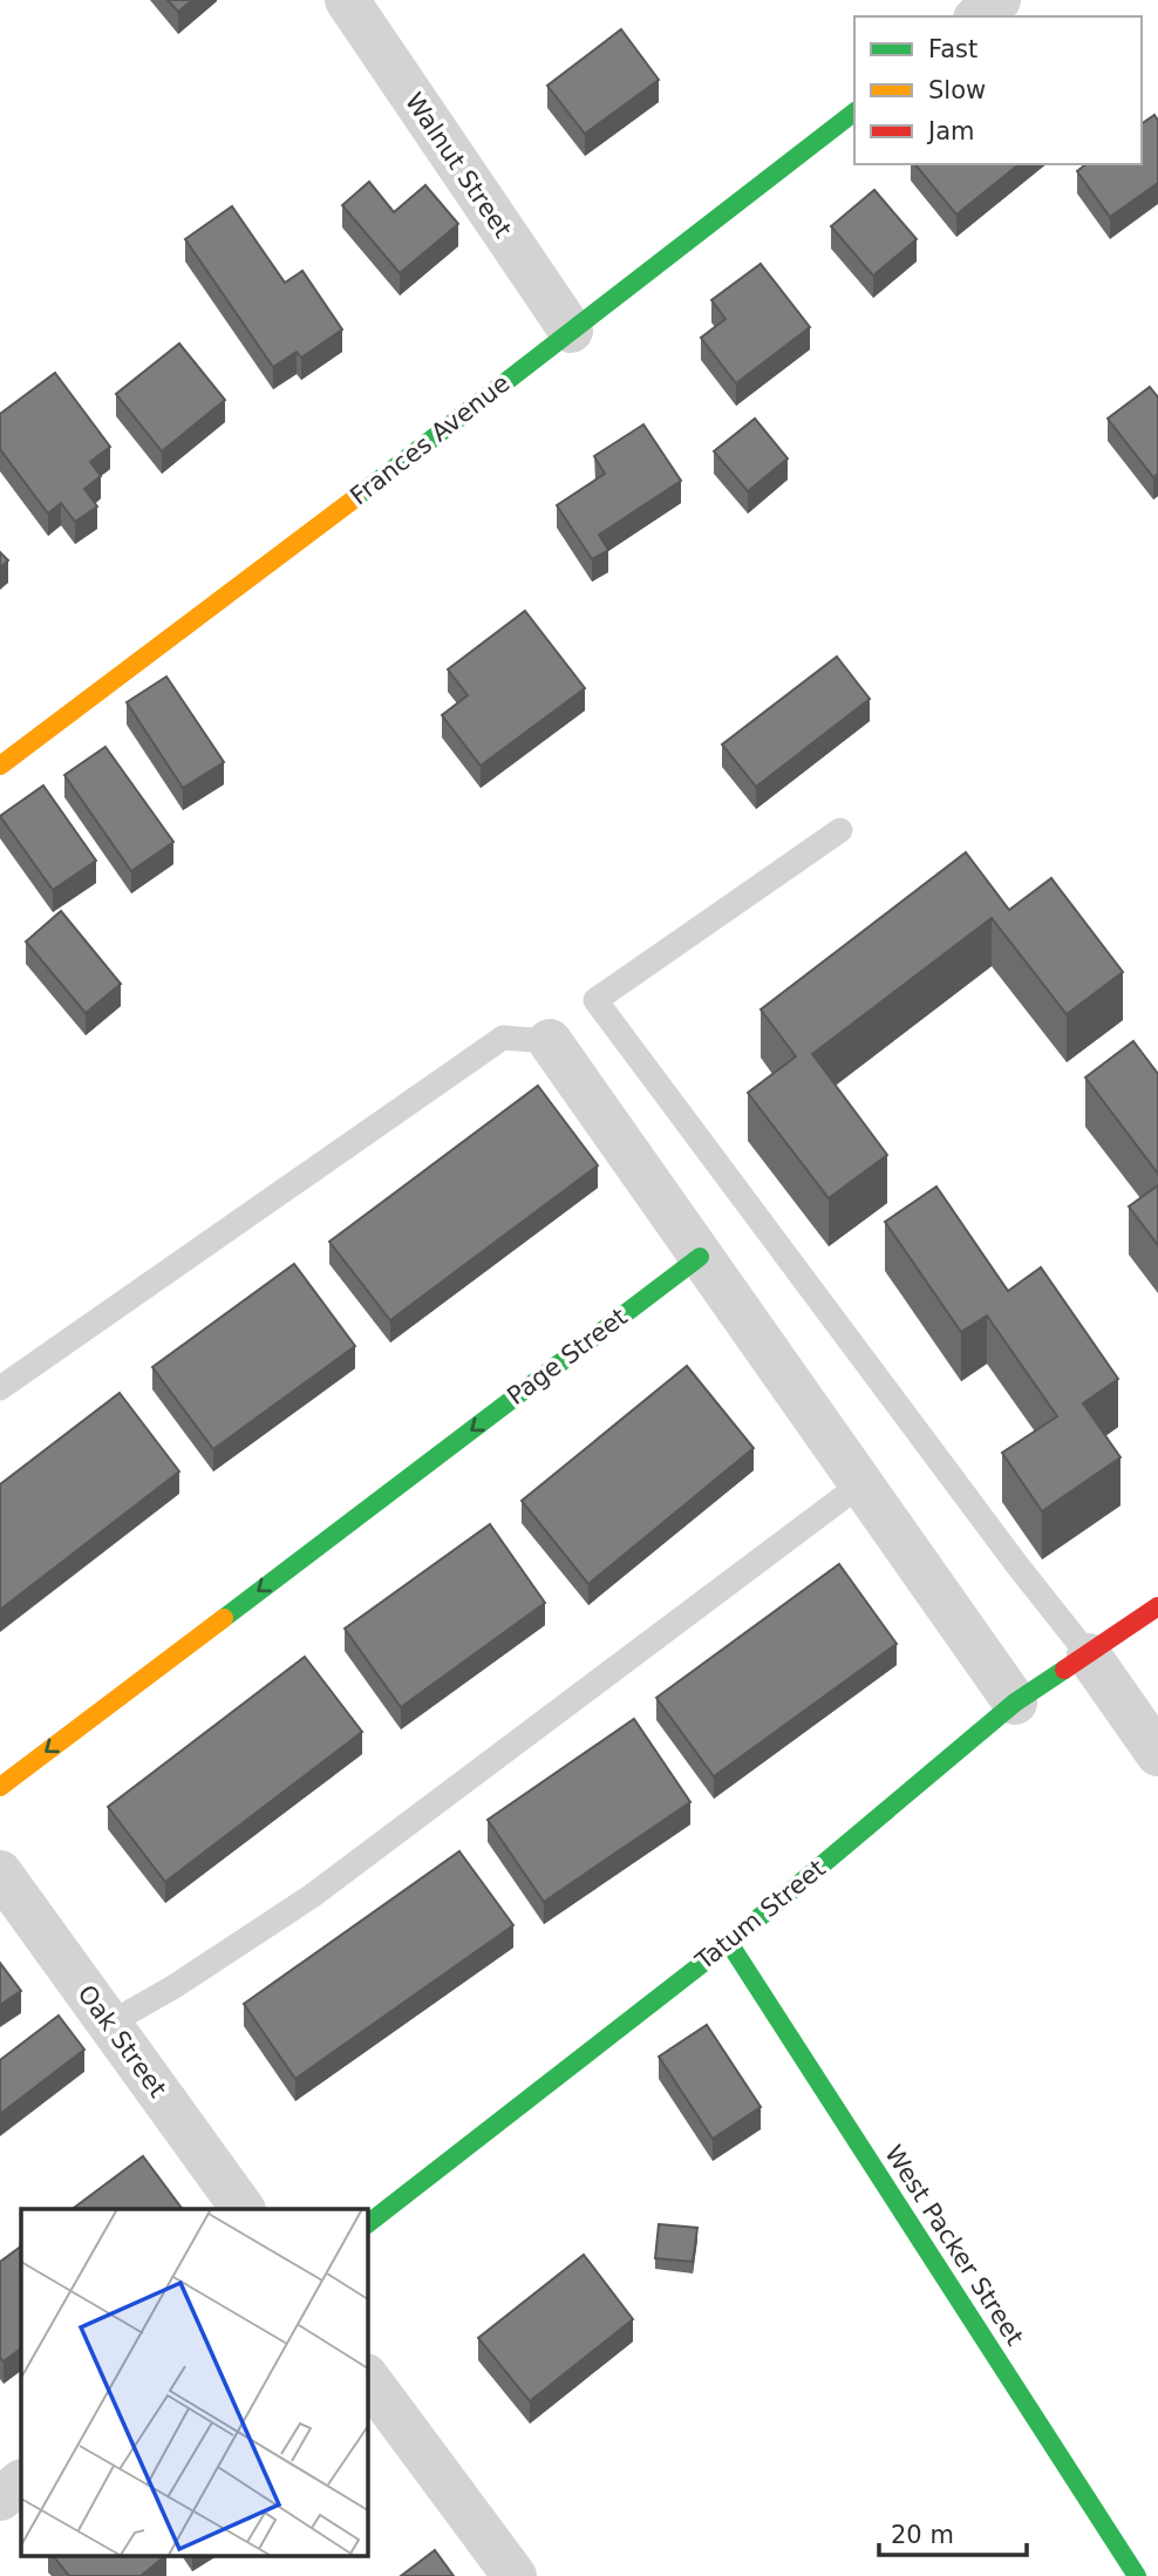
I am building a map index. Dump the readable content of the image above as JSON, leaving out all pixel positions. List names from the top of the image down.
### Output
{
  "streets": {
    "street": [
      "Walnut Street",
      "Frances Avenue",
      "Page Street",
      "Tatum Street",
      "Oak Street",
      "West Packer Street"
    ]
  },
  "crossings": [
    ["Walnut Street", "Frances Avenue"],
    ["Tatum Street", "West Packer Street"]
  ],
  "one_way": ["Page Street"],
  "legend": ["Fast", "Slow", "Jam"],
  "scale_bar": "20 m"
}
